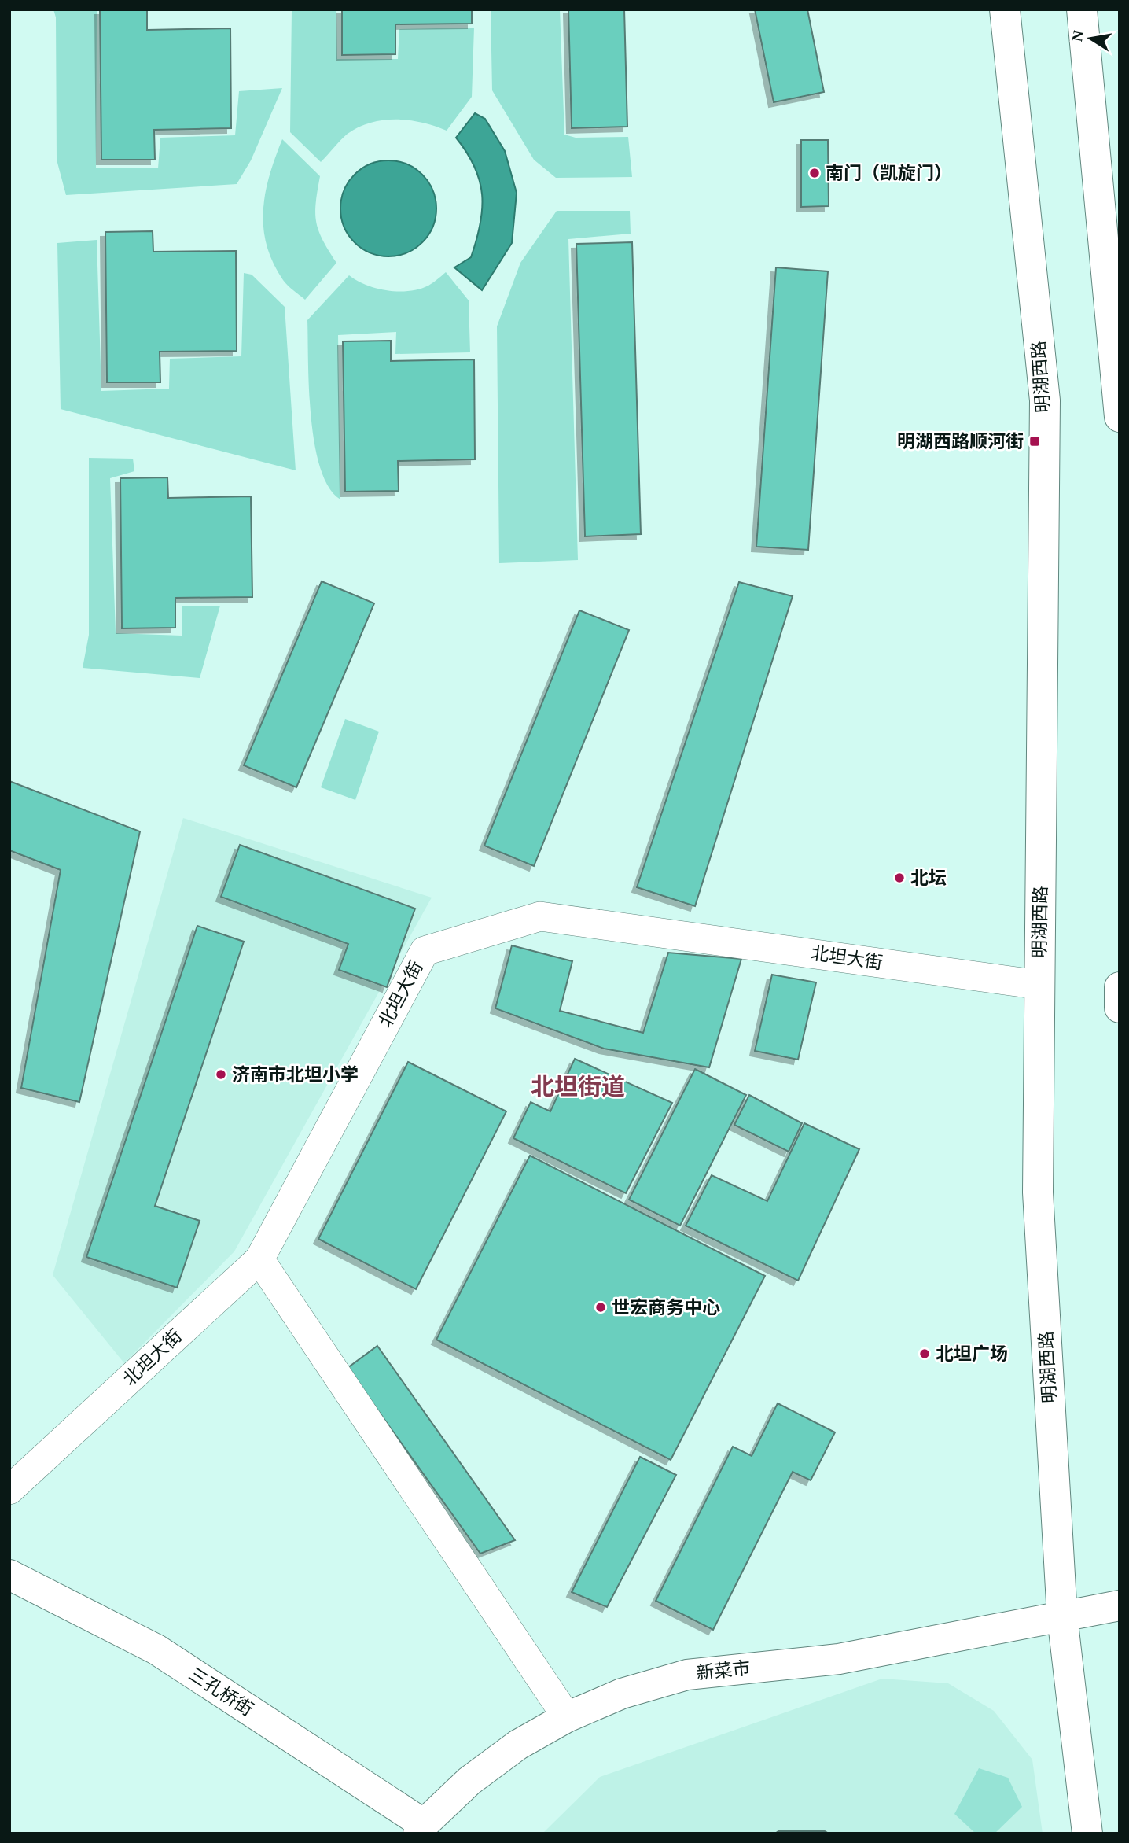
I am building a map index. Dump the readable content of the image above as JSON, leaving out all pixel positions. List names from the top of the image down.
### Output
{
  "streets": {
    "main road": ["明湖西路", "新菜市", "三孔桥街"],
    "street": ["北坦大街"]
  },
  "crossings": [
    ["明湖西路", "北坦大街"],
    ["明湖西路", "新菜市"],
    ["新菜市", "三孔桥街"]
  ],
  "districts": ["北坦街道"],
  "places": {
    "other": [
      "南门（凯旋门）",
      "北坛",
      "济南市北坦小学",
      "世宏商务中心",
      "北坦广场"
    ],
    "transit": ["明湖西路顺河街"]
  },
  "north": "left"
}
